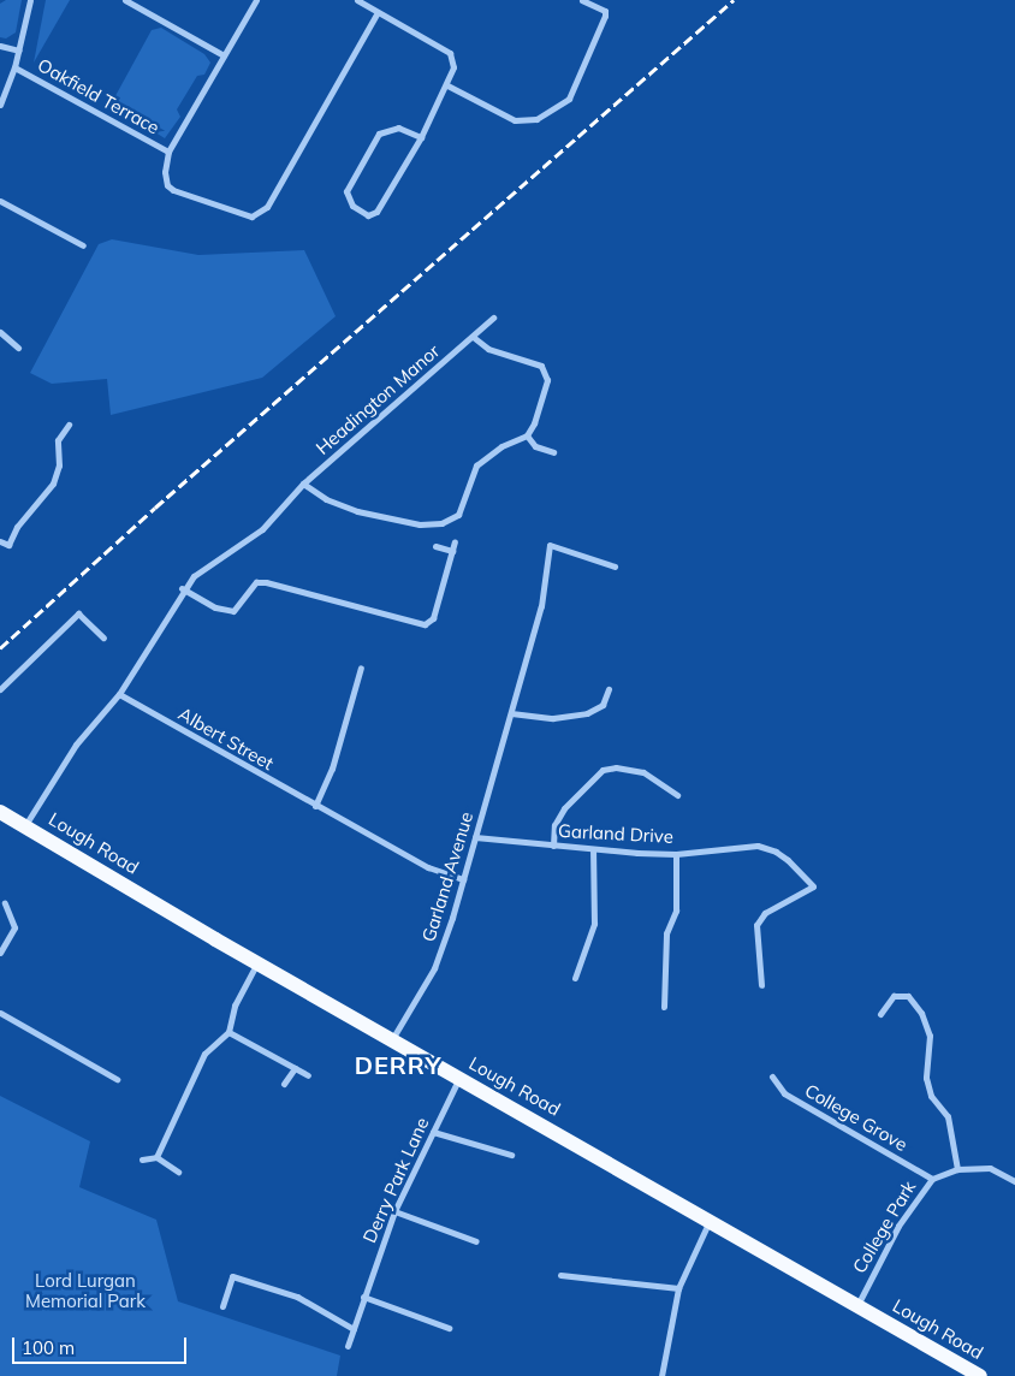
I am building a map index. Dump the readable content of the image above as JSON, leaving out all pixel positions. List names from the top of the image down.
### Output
{
  "streets": {
    "main road": ["Lough Road"],
    "street": [
      "Oakfield Terrace",
      "Headington Manor",
      "Albert Street",
      "Garland Drive",
      "Garland Avenue",
      "College Grove",
      "Derry Park Lane",
      "College Park"
    ]
  },
  "crossings": [
    ["Headington Manor", "Albert Street"],
    ["Albert Street", "Garland Avenue"],
    ["Garland Drive", "Garland Avenue"],
    ["Lough Road", "Garland Avenue"],
    ["Lough Road", "Derry Park Lane"],
    ["Lough Road", "College Park"],
    ["College Grove", "College Park"]
  ],
  "districts": ["DERRY"],
  "parks": ["Lord Lurgan Memorial Park"],
  "scale_bar": "100 m"
}
